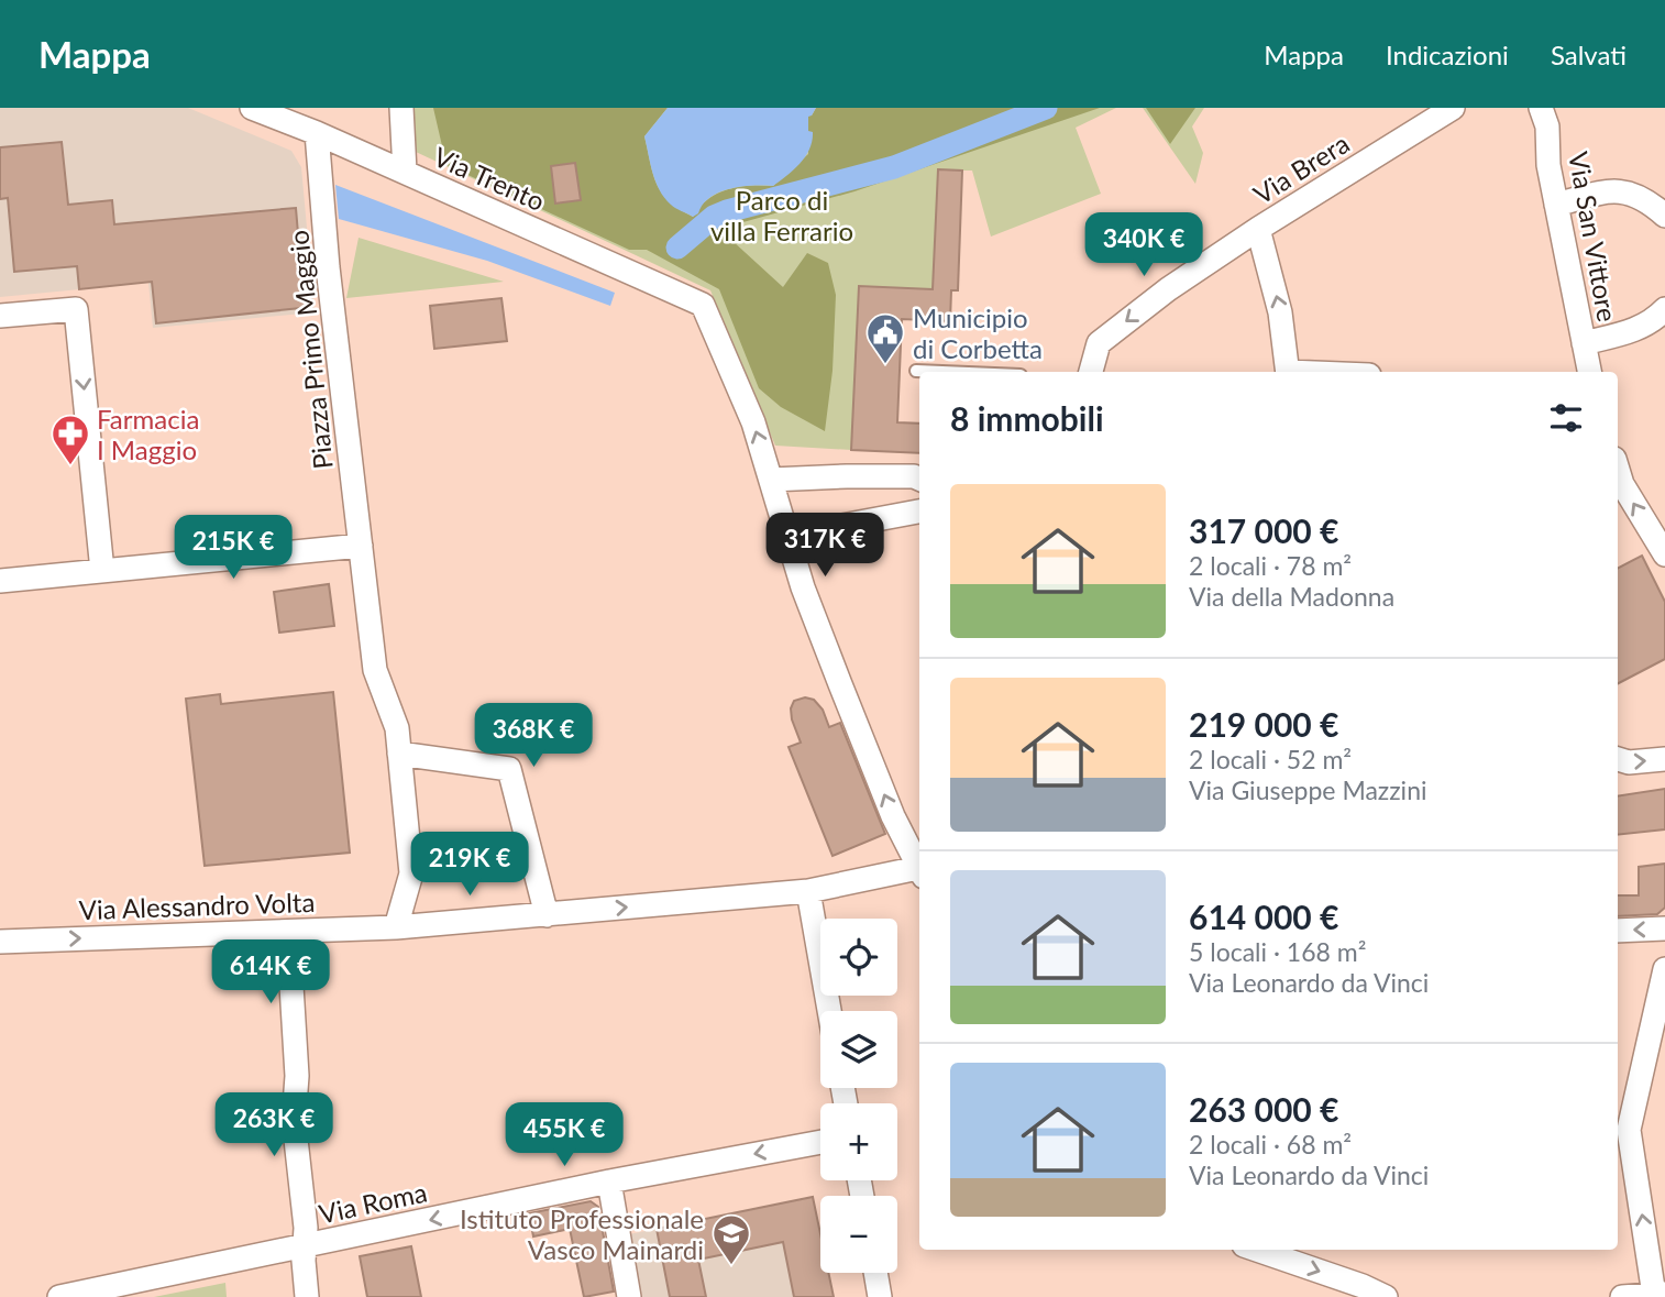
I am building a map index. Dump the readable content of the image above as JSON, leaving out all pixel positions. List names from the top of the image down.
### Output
{
  "streets": {
    "street": [
      "Via Brera",
      "Via Trento",
      "Via San Vittore",
      "Piazza Primo Maggio",
      "Via Alessandro Volta",
      "Via Roma"
    ]
  },
  "crossings": [
    ["Via Trento", "Piazza Primo Maggio"],
    ["Piazza Primo Maggio", "Via Alessandro Volta"]
  ],
  "one_way": [
    "Via Brera",
    "Via Trento",
    "Via Alessandro Volta",
    "Via Roma"
  ],
  "parks": ["Parco di villa Ferrario"],
  "places": {
    "public building": ["Municipio di Corbetta"],
    "pharmacy": ["Farmacia I Maggio"],
    "school or university": ["Istituto Professionale Vasco Mainardi"]
  },
  "page": {
    "header": "Mappa",
    "nav": ["Mappa", "Indicazioni", "Salvati"],
    "price": [
      "340K €",
      "317K €",
      "215K €",
      "368K €",
      "219K €",
      "614K €",
      "263K €",
      "455K €"
    ],
    "heading": "8 immobili",
    "list": [
      {
        "name": "317 000 €",
        "note": "2 locali · 78 m² · Via della Madonna"
      },
      {
        "name": "219 000 €",
        "note": "2 locali · 52 m² · Via Giuseppe Mazzini"
      },
      {
        "name": "614 000 €",
        "note": "5 locali · 168 m² · Via Leonardo da Vinci"
      },
      {
        "name": "263 000 €",
        "note": "2 locali · 68 m² · Via Leonardo da Vinci"
      }
    ],
    "map_buttons": ["+", "−"]
  }
}
